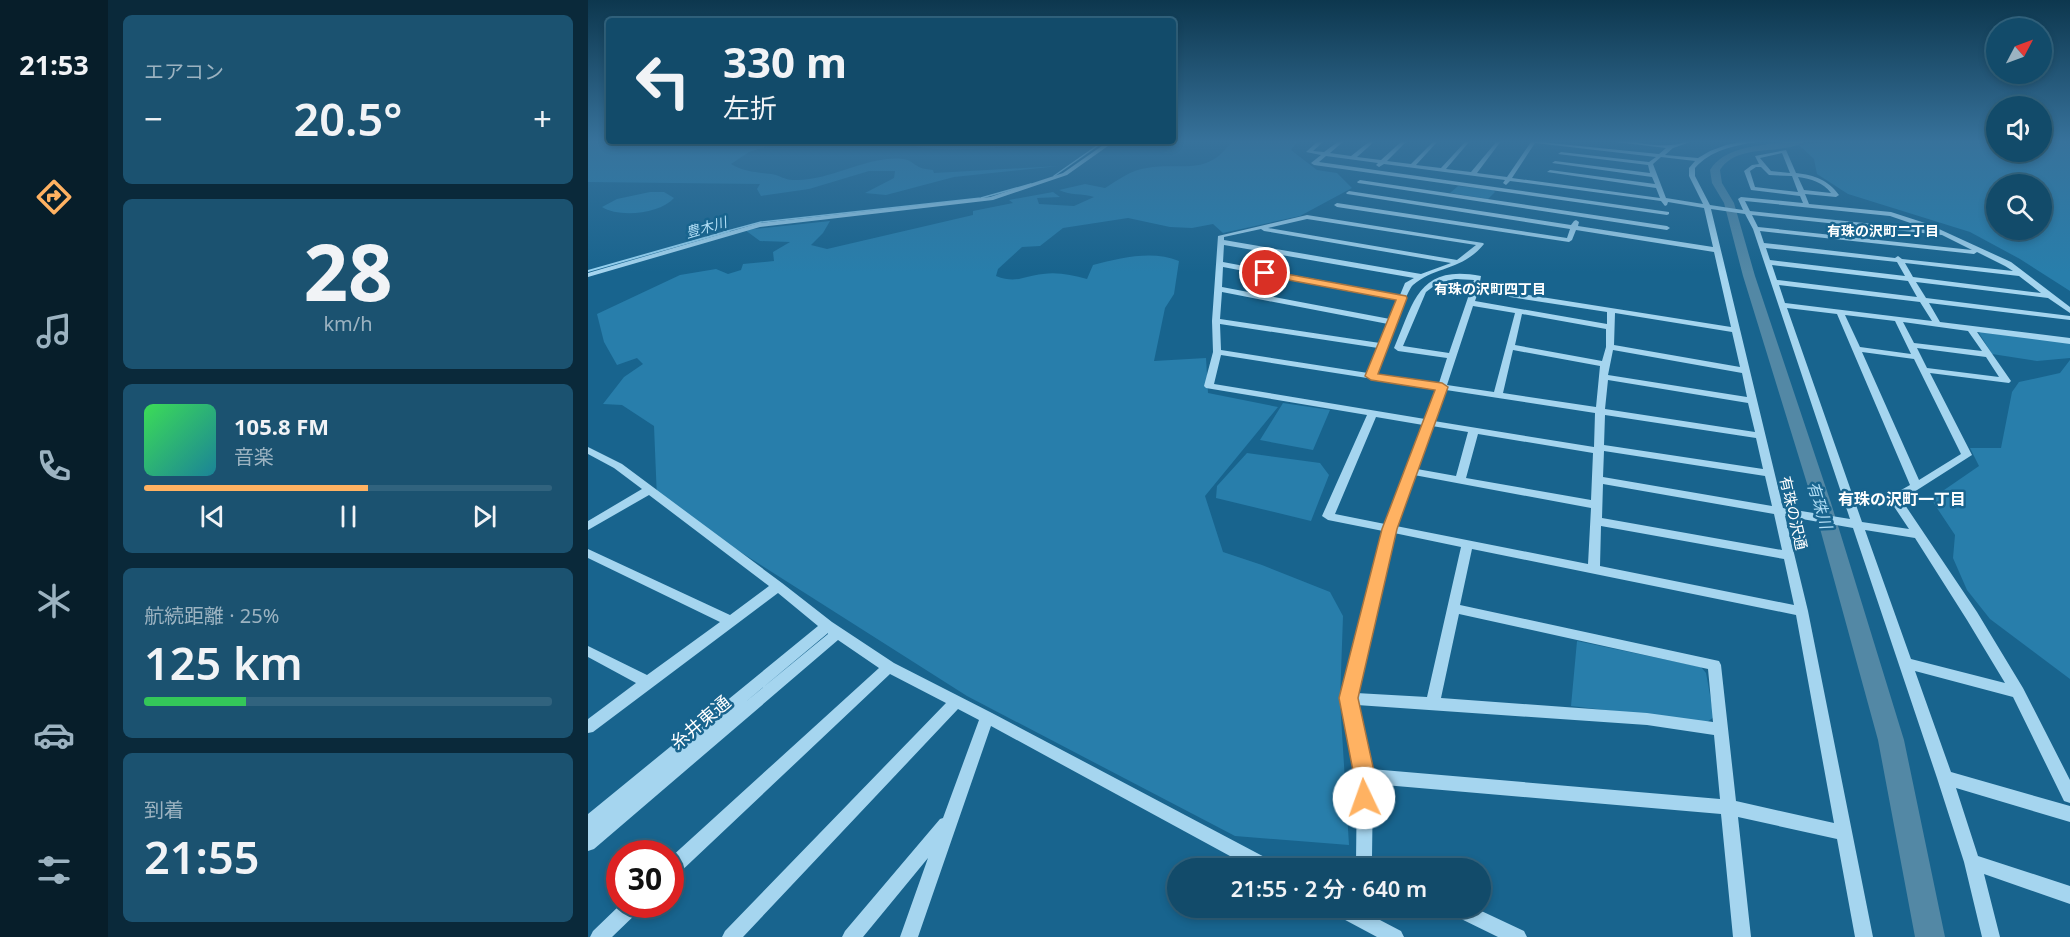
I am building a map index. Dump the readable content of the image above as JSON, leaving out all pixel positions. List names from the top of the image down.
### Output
{
  "streets": {
    "street": ["有珠の沢通", "糸井東通"]
  },
  "districts": ["有珠の沢町二丁目", "有珠の沢町四丁目", "有珠の沢町一丁目"],
  "water": ["豊木川", "有珠川"],
  "north": "top right",
  "page": {
    "tabs": "21:53",
    "tile": [
      "エアコン",
      ["28", "km/h"],
      ["航続距離 · 25%", "125 km"],
      ["到着", "21:55"]
    ],
    "turn": ["330 m", "左折"],
    "heat": ["−", "20.5°", "+"],
    "song": ["105.8 FM", "音楽"],
    "limit": "30",
    "trip": "21:55 · 2 分 · 640 m"
  }
}
